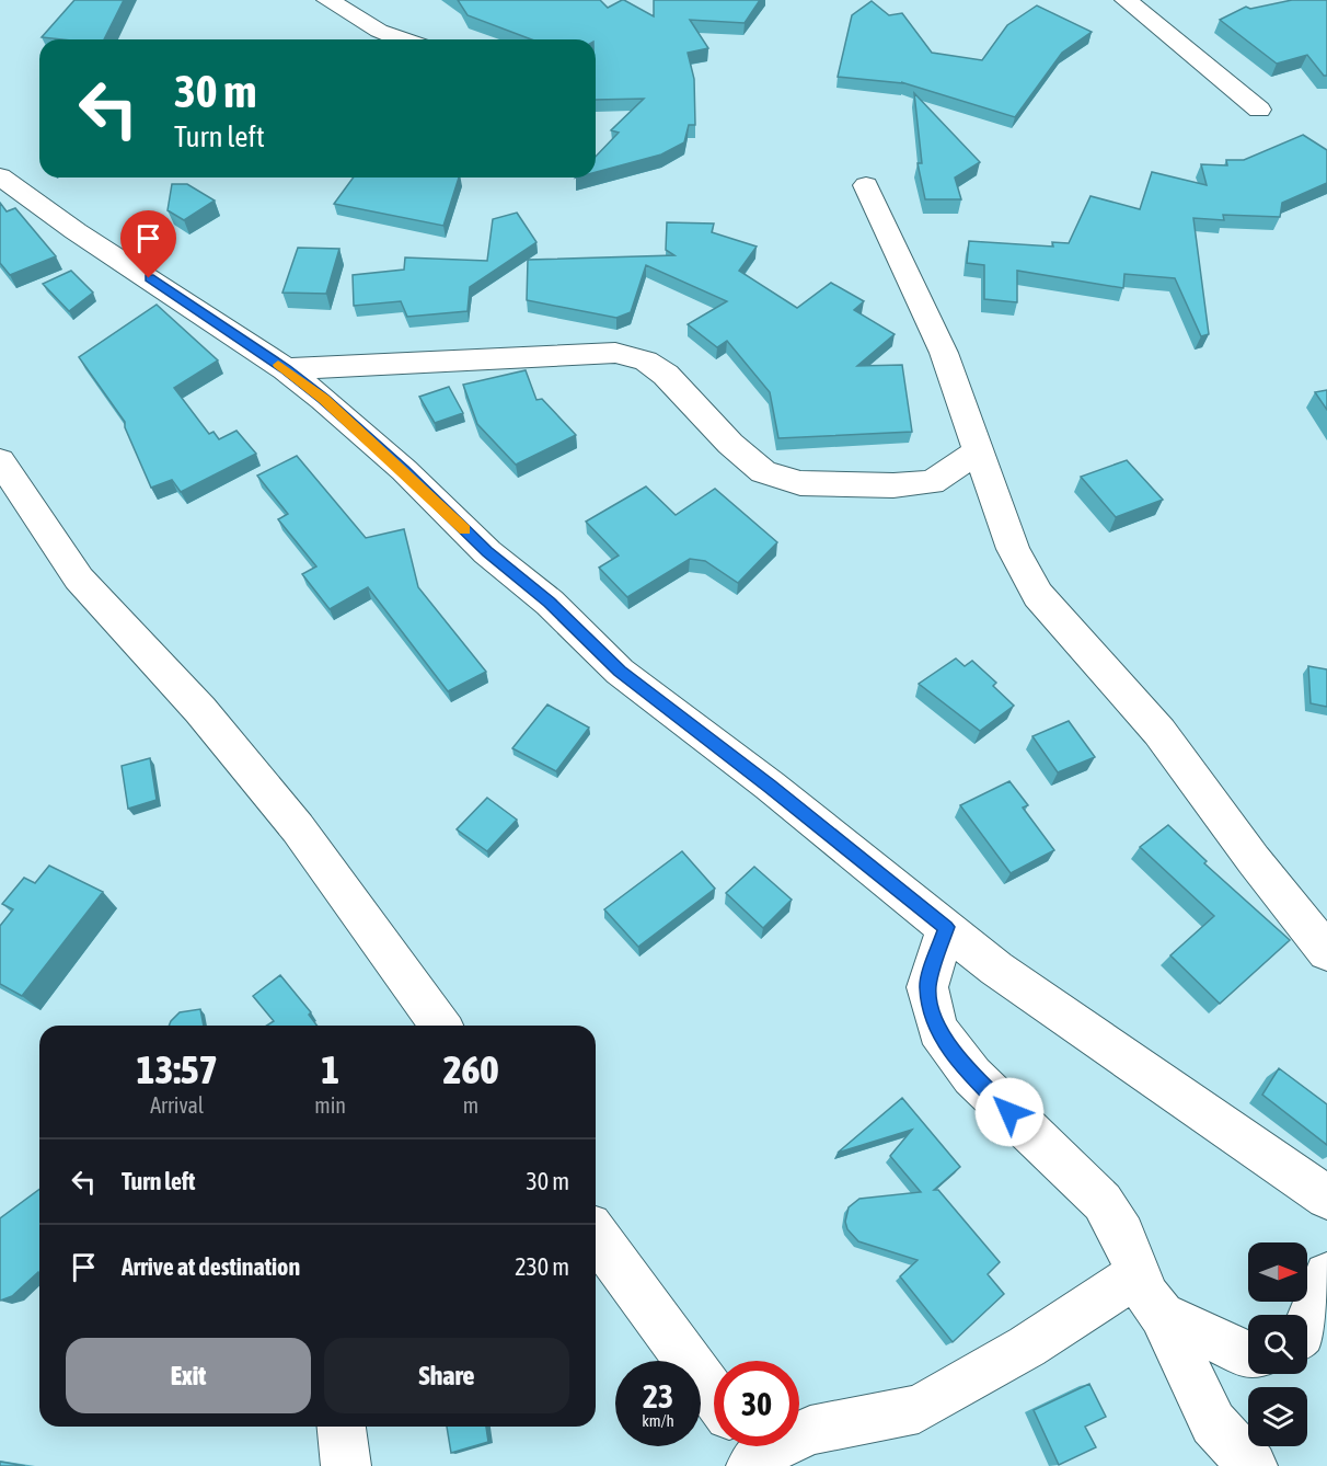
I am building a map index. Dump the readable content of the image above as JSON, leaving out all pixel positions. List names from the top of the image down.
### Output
{
  "north": "right",
  "page": {
    "turn": ["30 m", "Turn left"],
    "eta": [
      "13:57",
      "Arrival",
      "1",
      "min",
      "260",
      "m"
    ],
    "list": [
      {
        "name": "Turn left",
        "value": "30 m"
      },
      {
        "name": "Arrive at destination",
        "value": "230 m"
      }
    ],
    "buttons": ["Exit", "Share"],
    "speed": "23 km/h",
    "limit": "30"
  }
}
